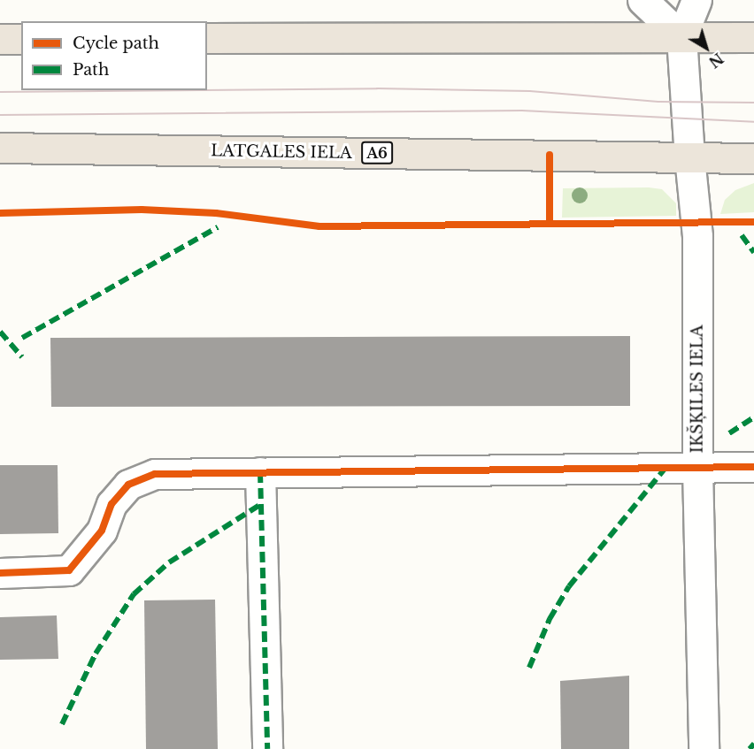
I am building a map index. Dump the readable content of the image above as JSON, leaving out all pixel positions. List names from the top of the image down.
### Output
{
  "streets": {
    "highway": ["LATGALES IELA", "A6"],
    "street": ["IKŠĶILES IELA"]
  },
  "crossings": [
    ["LATGALES IELA", "IKŠĶILES IELA"]
  ],
  "legend": ["Cycle path", "Path"],
  "north": "bottom right"
}
